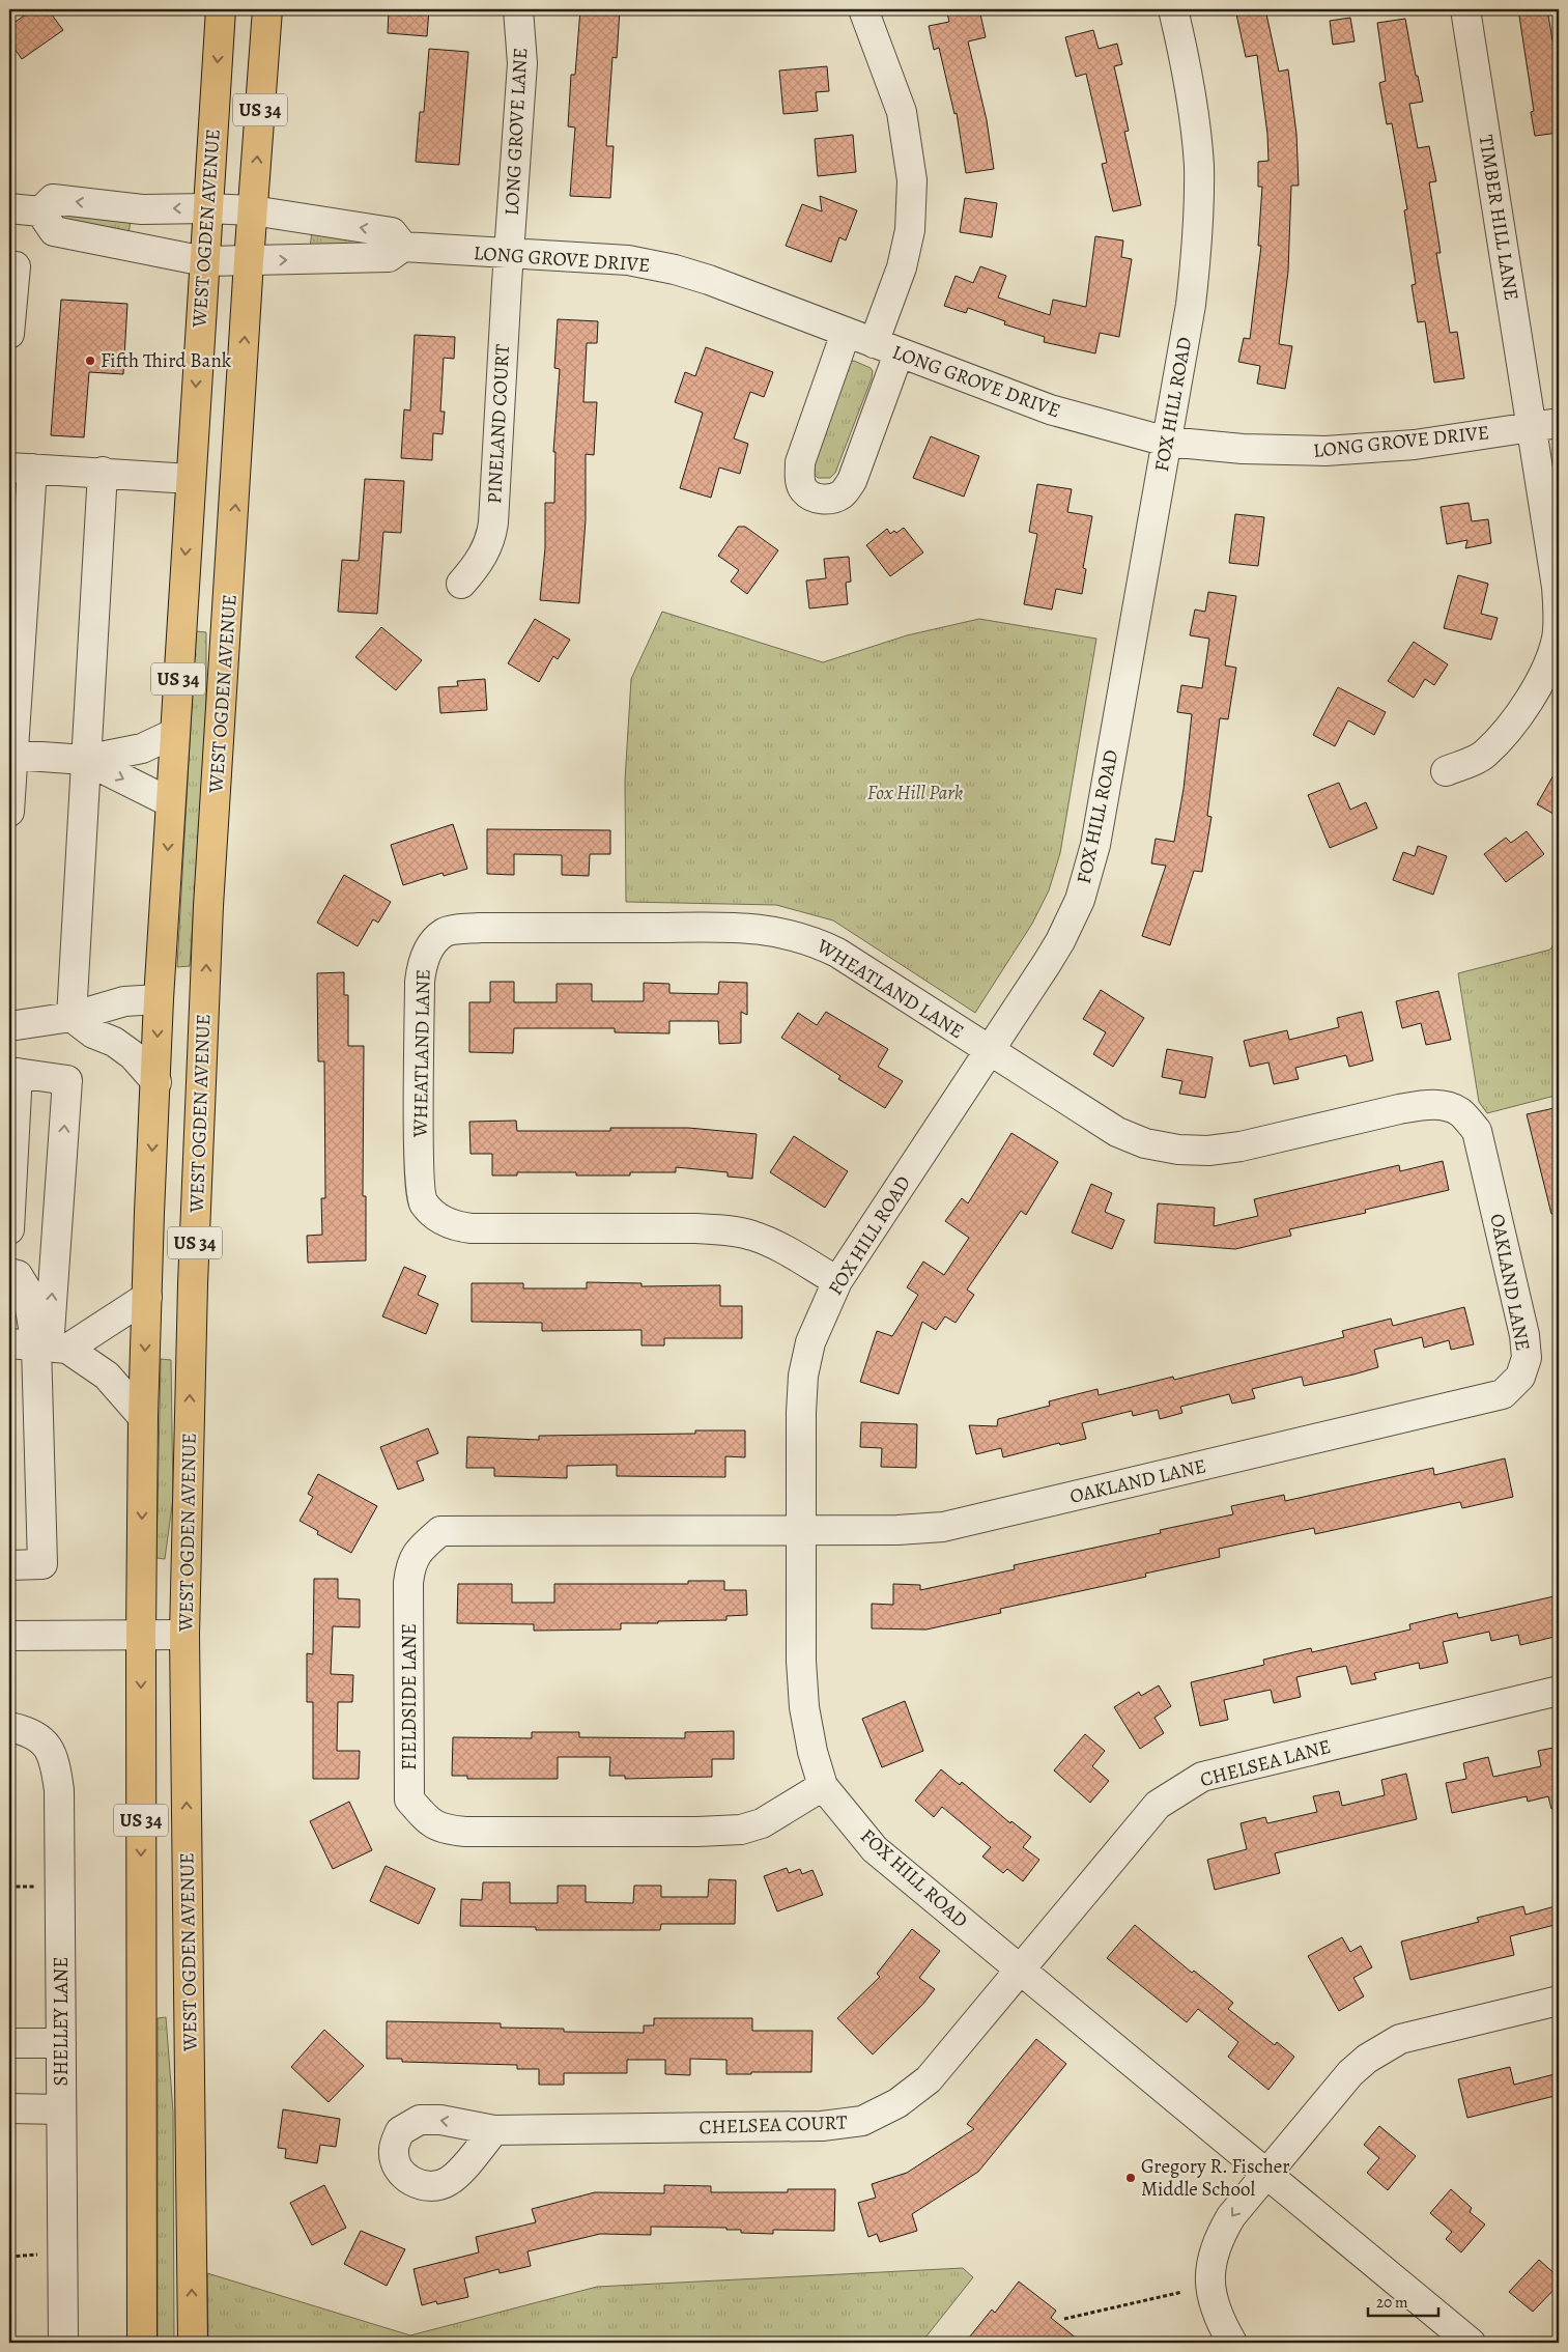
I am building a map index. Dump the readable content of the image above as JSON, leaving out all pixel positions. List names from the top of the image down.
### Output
{
  "streets": {
    "main road": ["US 34", "WEST OGDEN AVENUE"],
    "street": [
      "LONG GROVE LANE",
      "TIMBER HILL LANE",
      "LONG GROVE DRIVE",
      "FOX HILL ROAD",
      "PINELAND COURT",
      "WHEATLAND LANE",
      "OAKLAND LANE",
      "FIELDSIDE LANE",
      "CHELSEA LANE",
      "SHELLEY LANE",
      "CHELSEA COURT"
    ]
  },
  "crossings": [
    ["LONG GROVE LANE", "LONG GROVE DRIVE"],
    ["LONG GROVE LANE", "PINELAND COURT"],
    ["TIMBER HILL LANE", "LONG GROVE DRIVE"],
    ["WEST OGDEN AVENUE", "LONG GROVE DRIVE"],
    ["LONG GROVE DRIVE", "FOX HILL ROAD"],
    ["LONG GROVE DRIVE", "PINELAND COURT"],
    ["FOX HILL ROAD", "WHEATLAND LANE"],
    ["FOX HILL ROAD", "OAKLAND LANE"],
    ["FOX HILL ROAD", "FIELDSIDE LANE"],
    ["FOX HILL ROAD", "CHELSEA LANE"],
    ["FOX HILL ROAD", "CHELSEA COURT"],
    ["WHEATLAND LANE", "OAKLAND LANE"],
    ["OAKLAND LANE", "FIELDSIDE LANE"],
    ["CHELSEA LANE", "CHELSEA COURT"]
  ],
  "parks": ["Fox Hill Park"],
  "places": ["Fifth Third Bank", "Gregory R. Fischer Middle School"],
  "scale_bar": "20 m"
}
